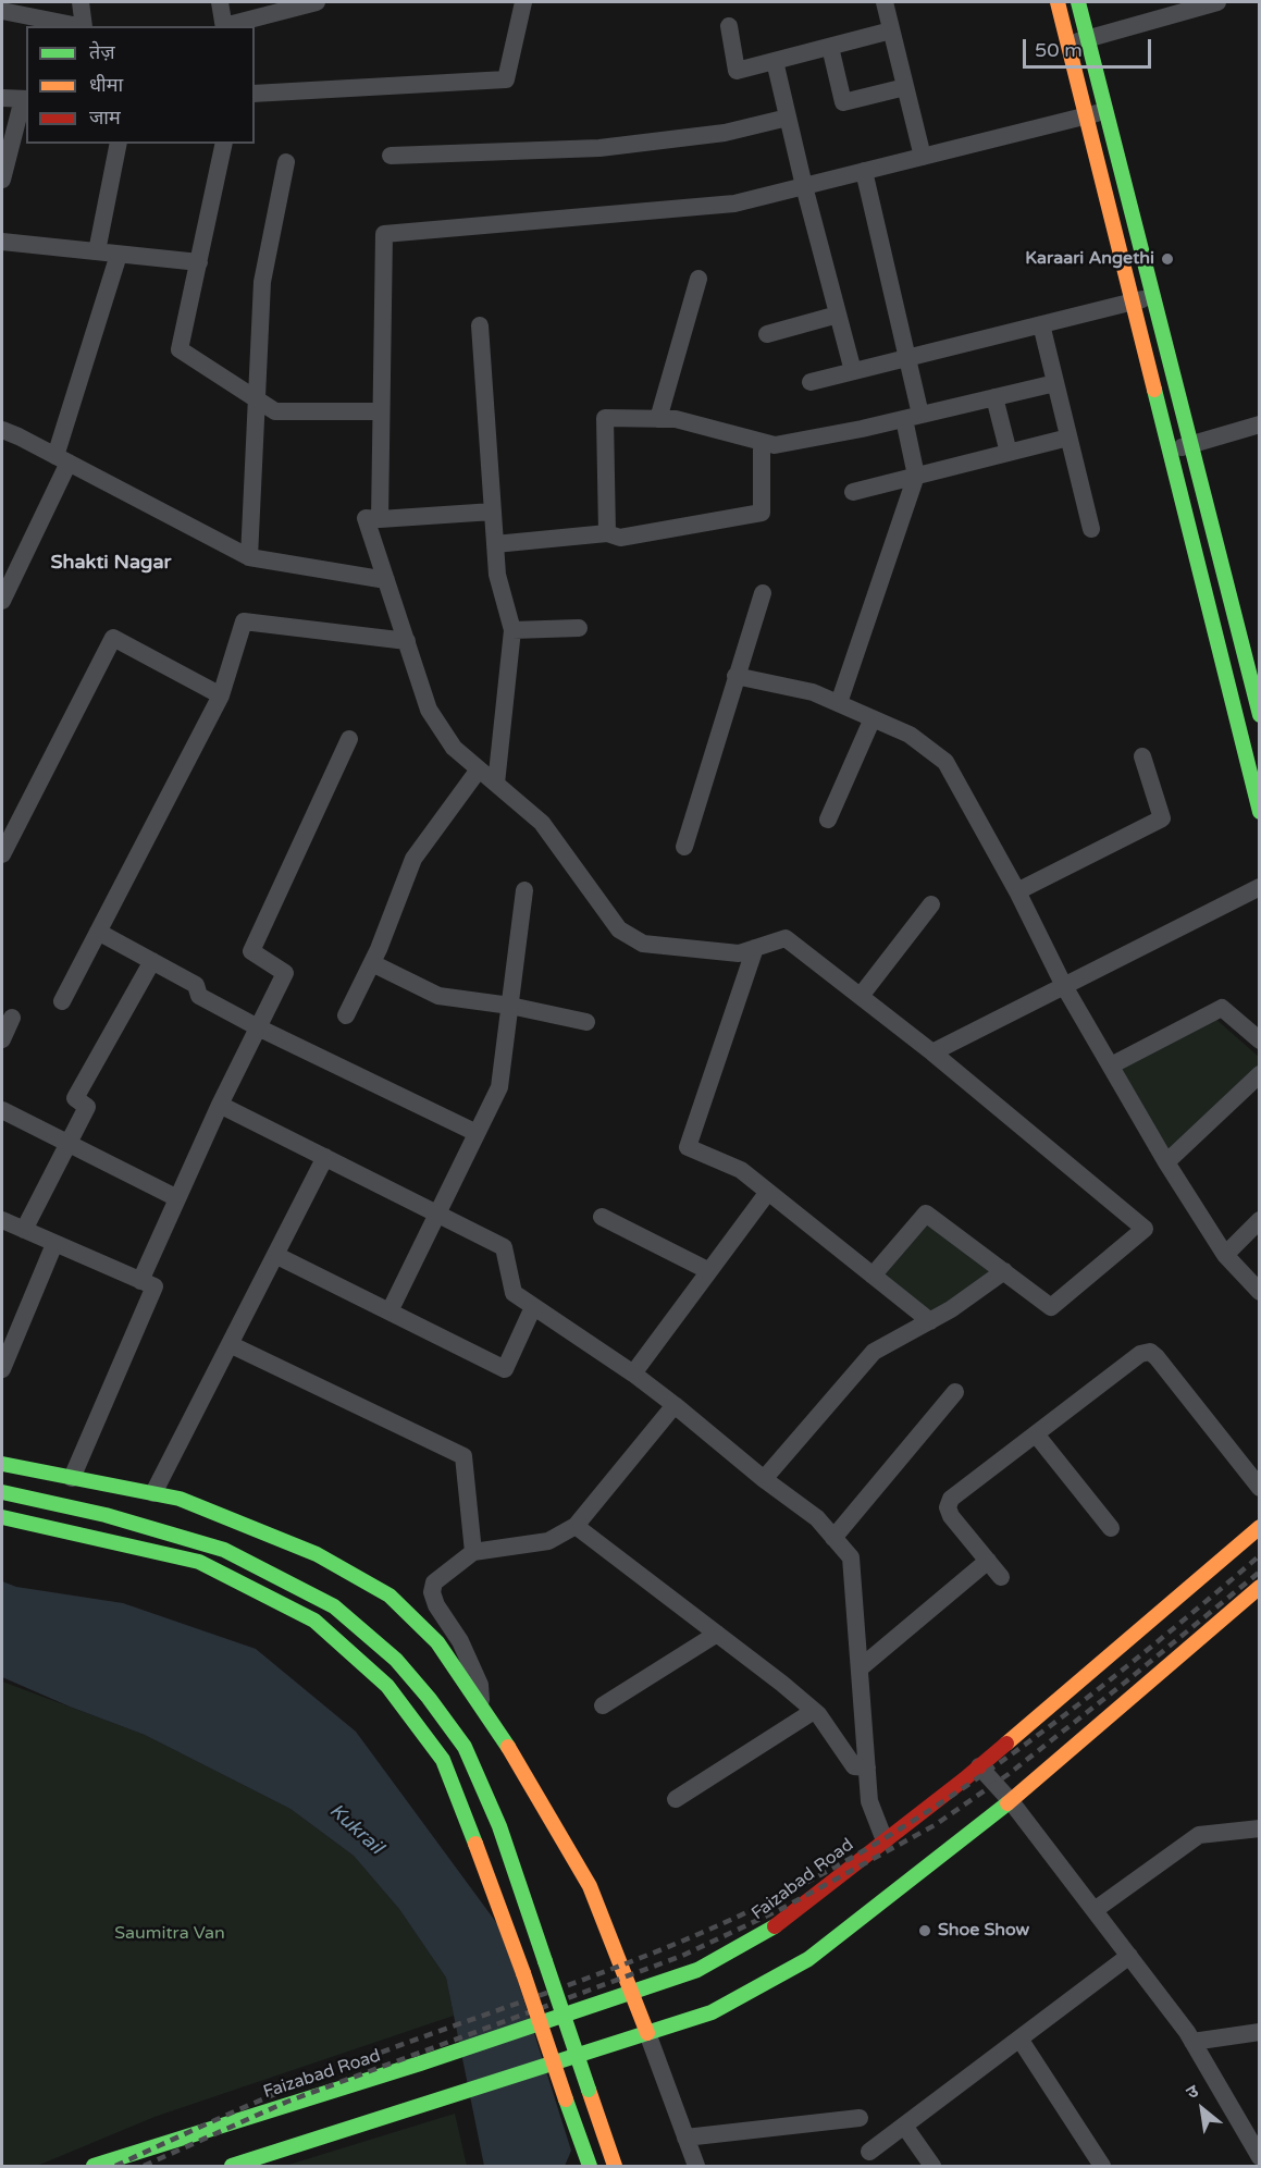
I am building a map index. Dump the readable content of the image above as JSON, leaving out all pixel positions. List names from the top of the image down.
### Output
{
  "streets": {
    "street": ["Faizabad Road"]
  },
  "districts": ["Shakti Nagar"],
  "water": ["Kukrail"],
  "parks": ["Saumitra Van"],
  "places": ["Karaari Angethi", "Shoe Show"],
  "legend": ["तेज़", "धीमा", "जाम"],
  "scale_bar": "50 m",
  "north": "top left"
}
